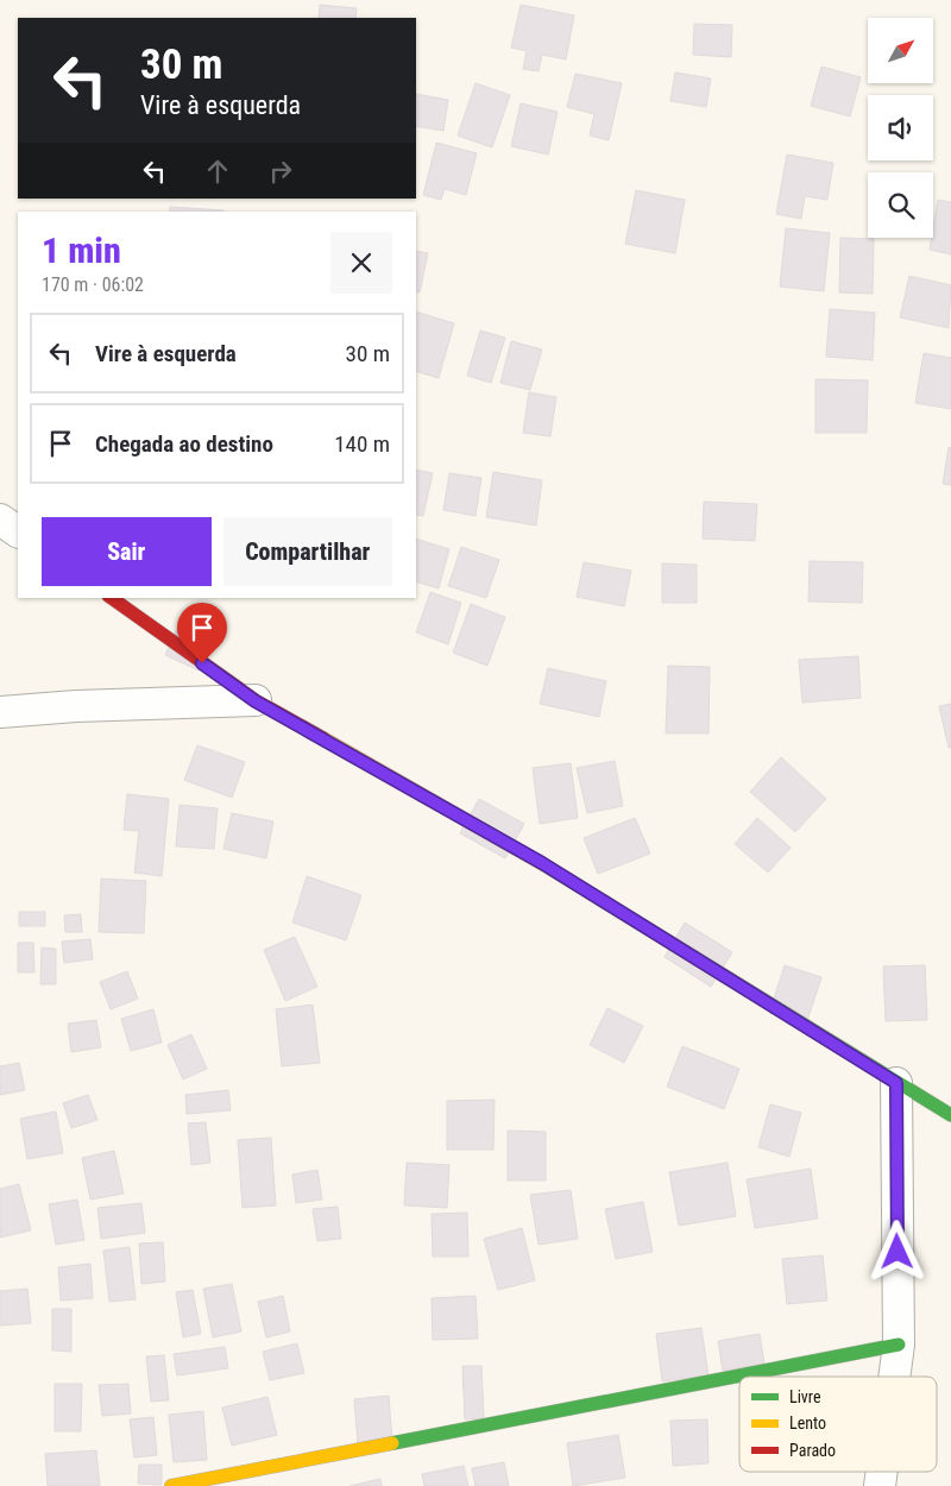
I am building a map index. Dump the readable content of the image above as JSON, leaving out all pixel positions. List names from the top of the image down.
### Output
{
  "legend": ["Livre", "Lento", "Parado"],
  "north": "top right",
  "page": {
    "turn": ["30 m", "Vire à esquerda"],
    "heading": ["1 min", "170 m · 06:02"],
    "list": [
      {
        "name": "Vire à esquerda",
        "value": "30 m"
      },
      {
        "name": "Chegada ao destino",
        "value": "140 m"
      }
    ],
    "buttons": ["Sair", "Compartilhar"]
  }
}
